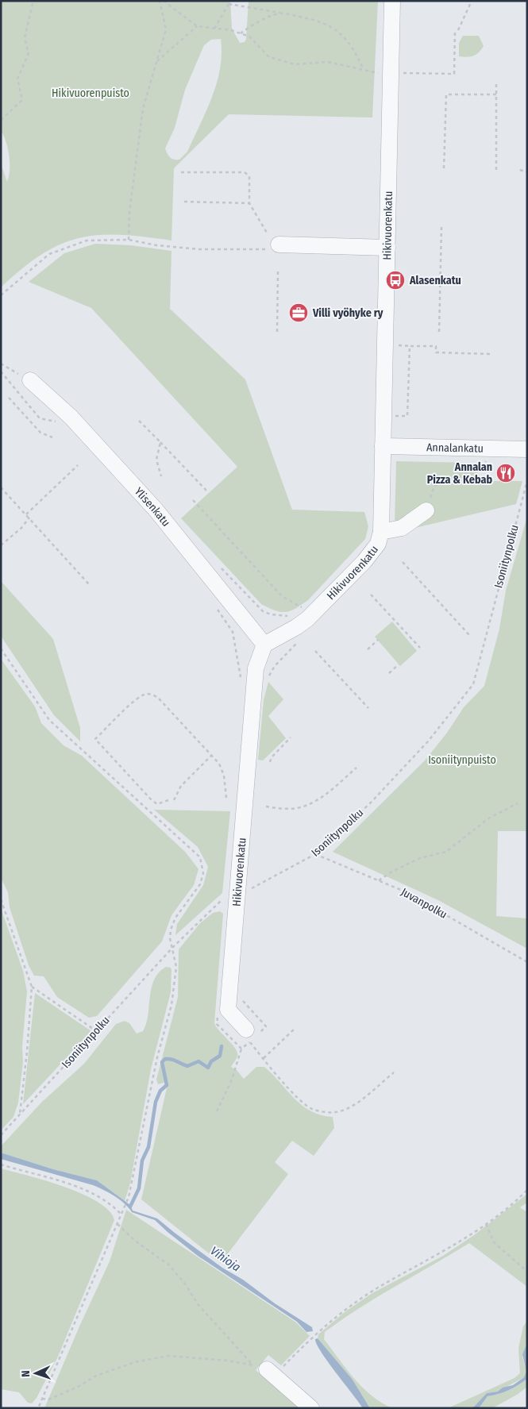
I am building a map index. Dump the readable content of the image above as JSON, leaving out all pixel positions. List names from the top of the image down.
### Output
{
  "streets": {
    "street": ["Hikivuorenkatu", "Annalankatu", "Ylisenkatu"],
    "path": ["Isoniitynpolku", "Juvanpolku"]
  },
  "crossings": [
    ["Hikivuorenkatu", "Annalankatu"],
    ["Hikivuorenkatu", "Ylisenkatu"],
    ["Hikivuorenkatu", "Isoniitynpolku"],
    ["Isoniitynpolku", "Juvanpolku"]
  ],
  "water": ["Vihioja"],
  "parks": ["Hikivuorenpuisto", "Isoniitynpuisto"],
  "places": {
    "bus stop": ["Alasenkatu"],
    "office": ["Villi vyöhyke ry"],
    "restaurant": ["Annalan Pizza & Kebab"]
  },
  "north": "left"
}
